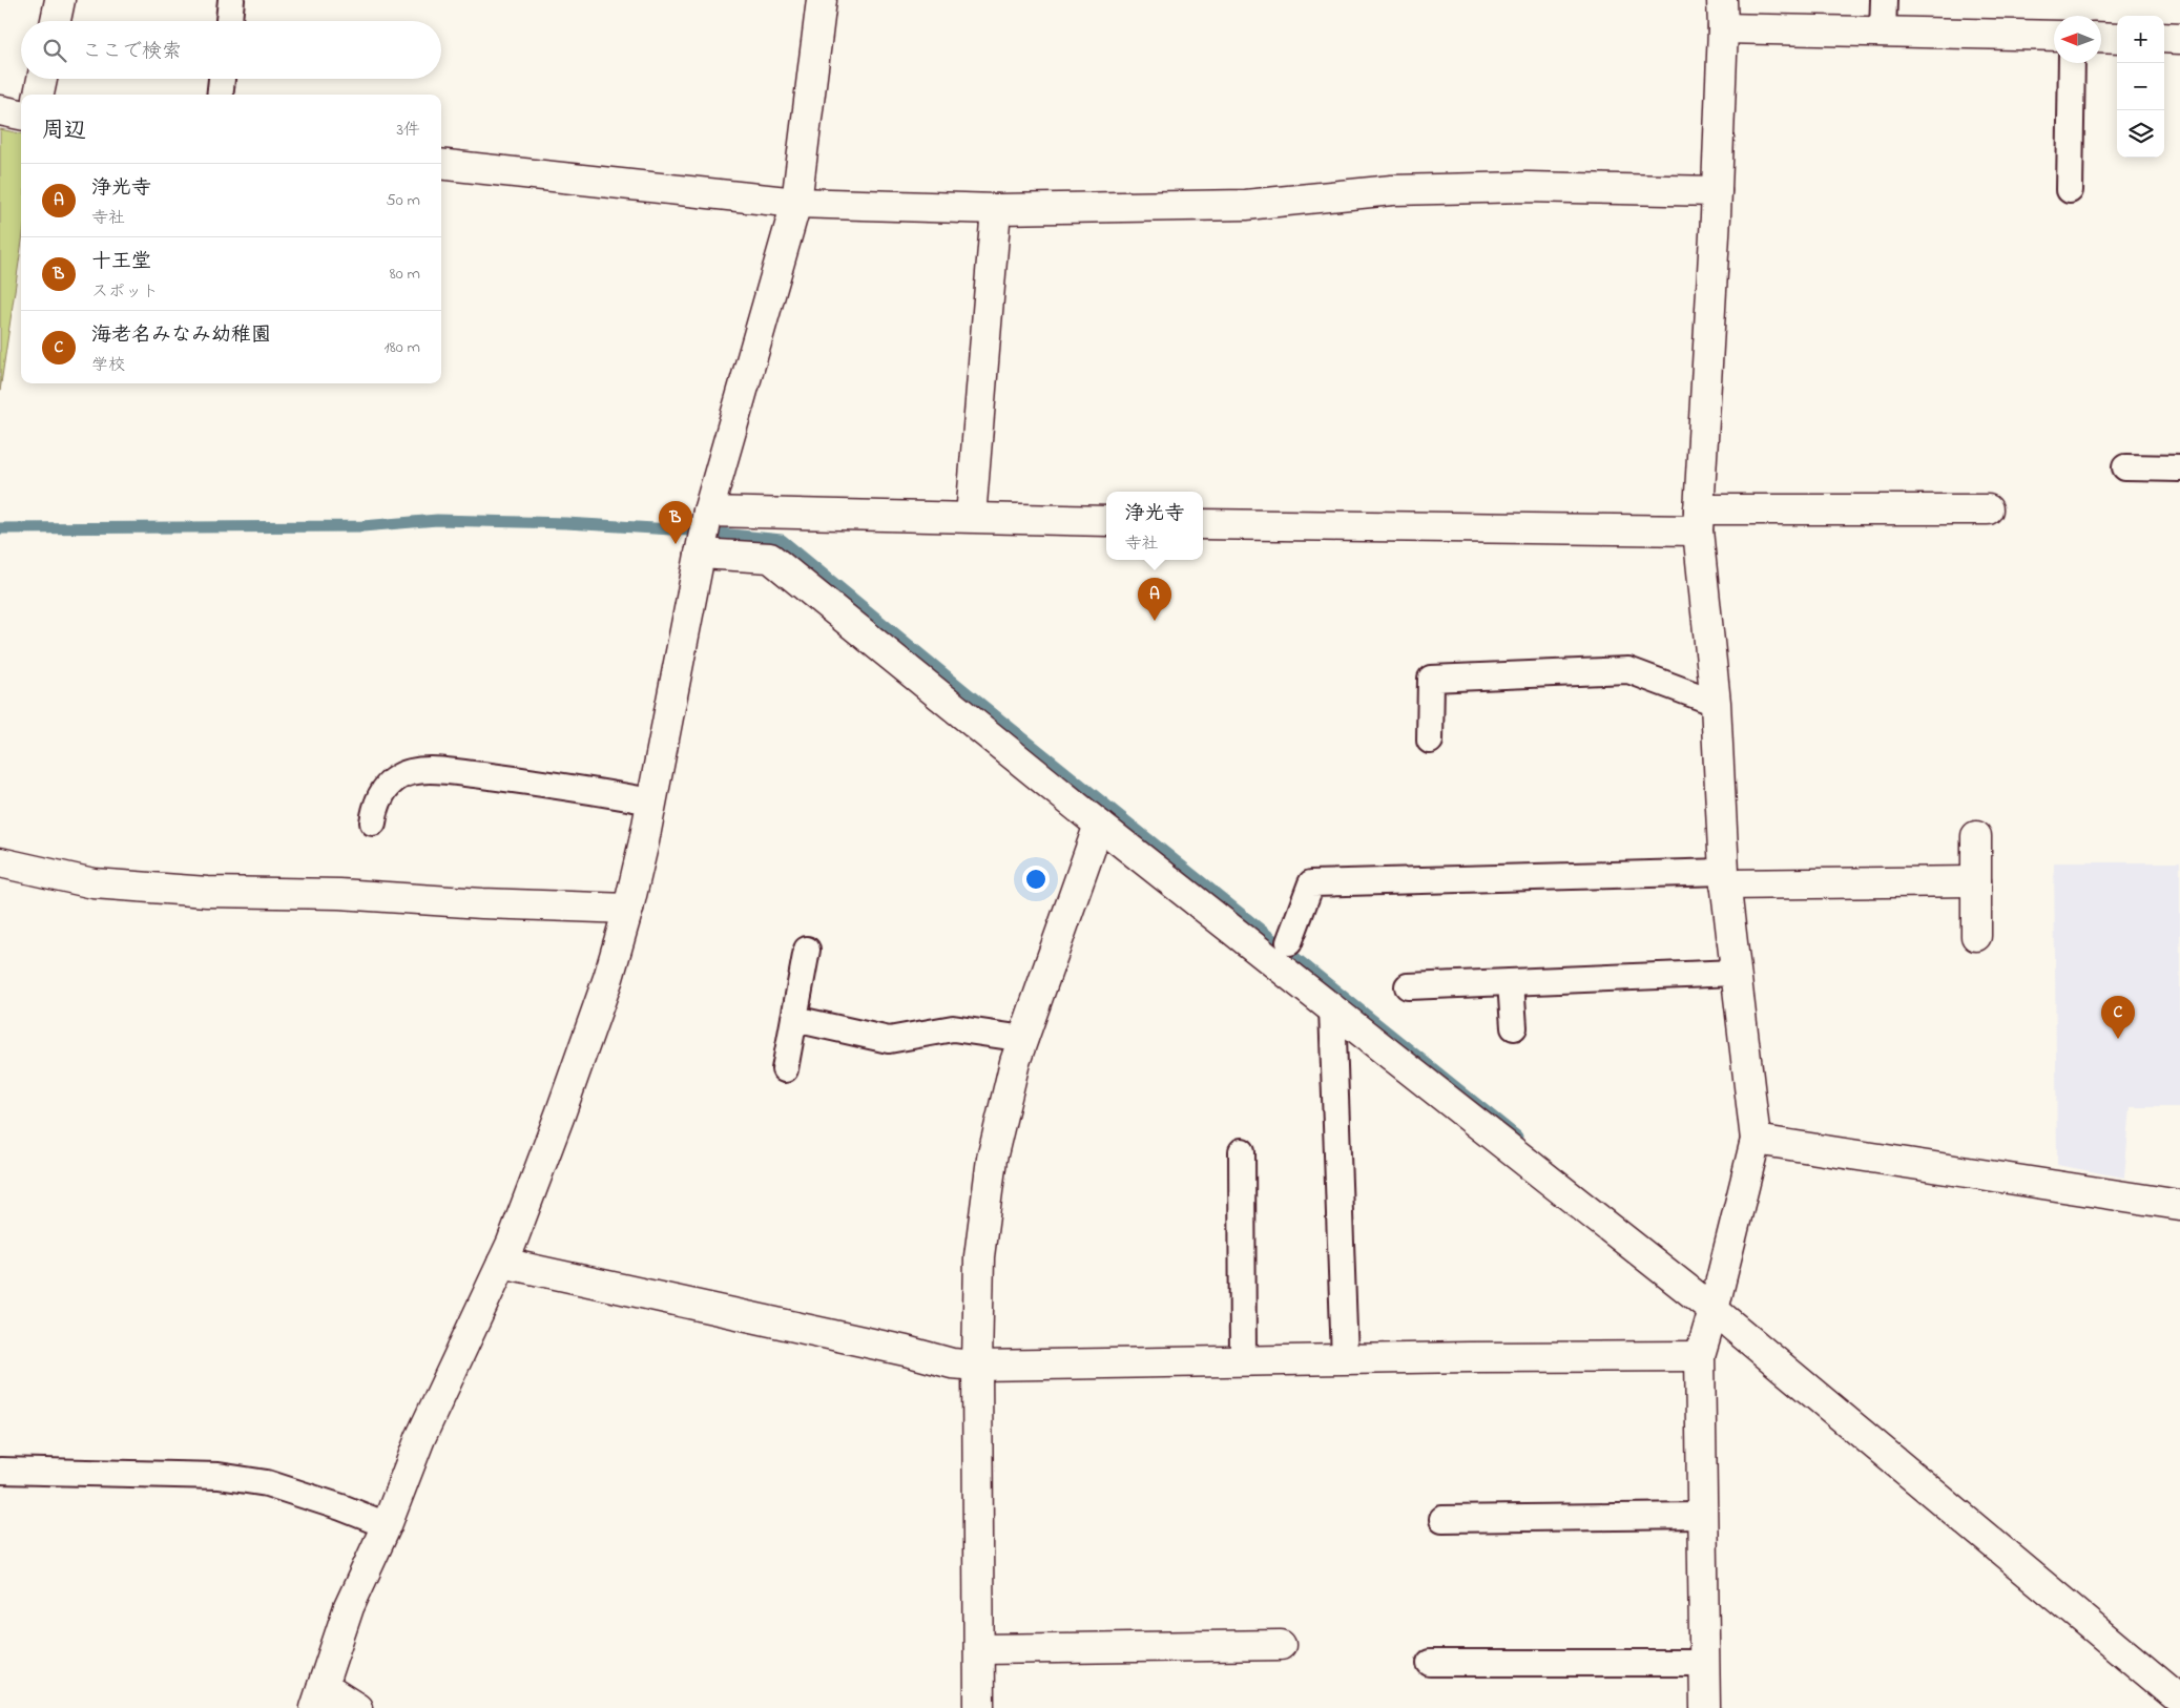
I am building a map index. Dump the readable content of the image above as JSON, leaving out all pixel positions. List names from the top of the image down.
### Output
{
  "north": "left",
  "page": {
    "map_buttons": ["+", "−"],
    "search": "ここで検索",
    "heading": ["周辺", "3件"],
    "list": [
      {
        "mark": "A",
        "name": "浄光寺",
        "note": "寺社",
        "value": "50 m"
      },
      {
        "mark": "B",
        "name": "十王堂",
        "note": "スポット",
        "value": "80 m"
      },
      {
        "mark": "C",
        "name": "海老名みなみ幼稚園",
        "note": "学校",
        "value": "180 m"
      }
    ],
    "popup": ["浄光寺", "寺社"],
    "pins": ["B", "A", "C"]
  }
}
